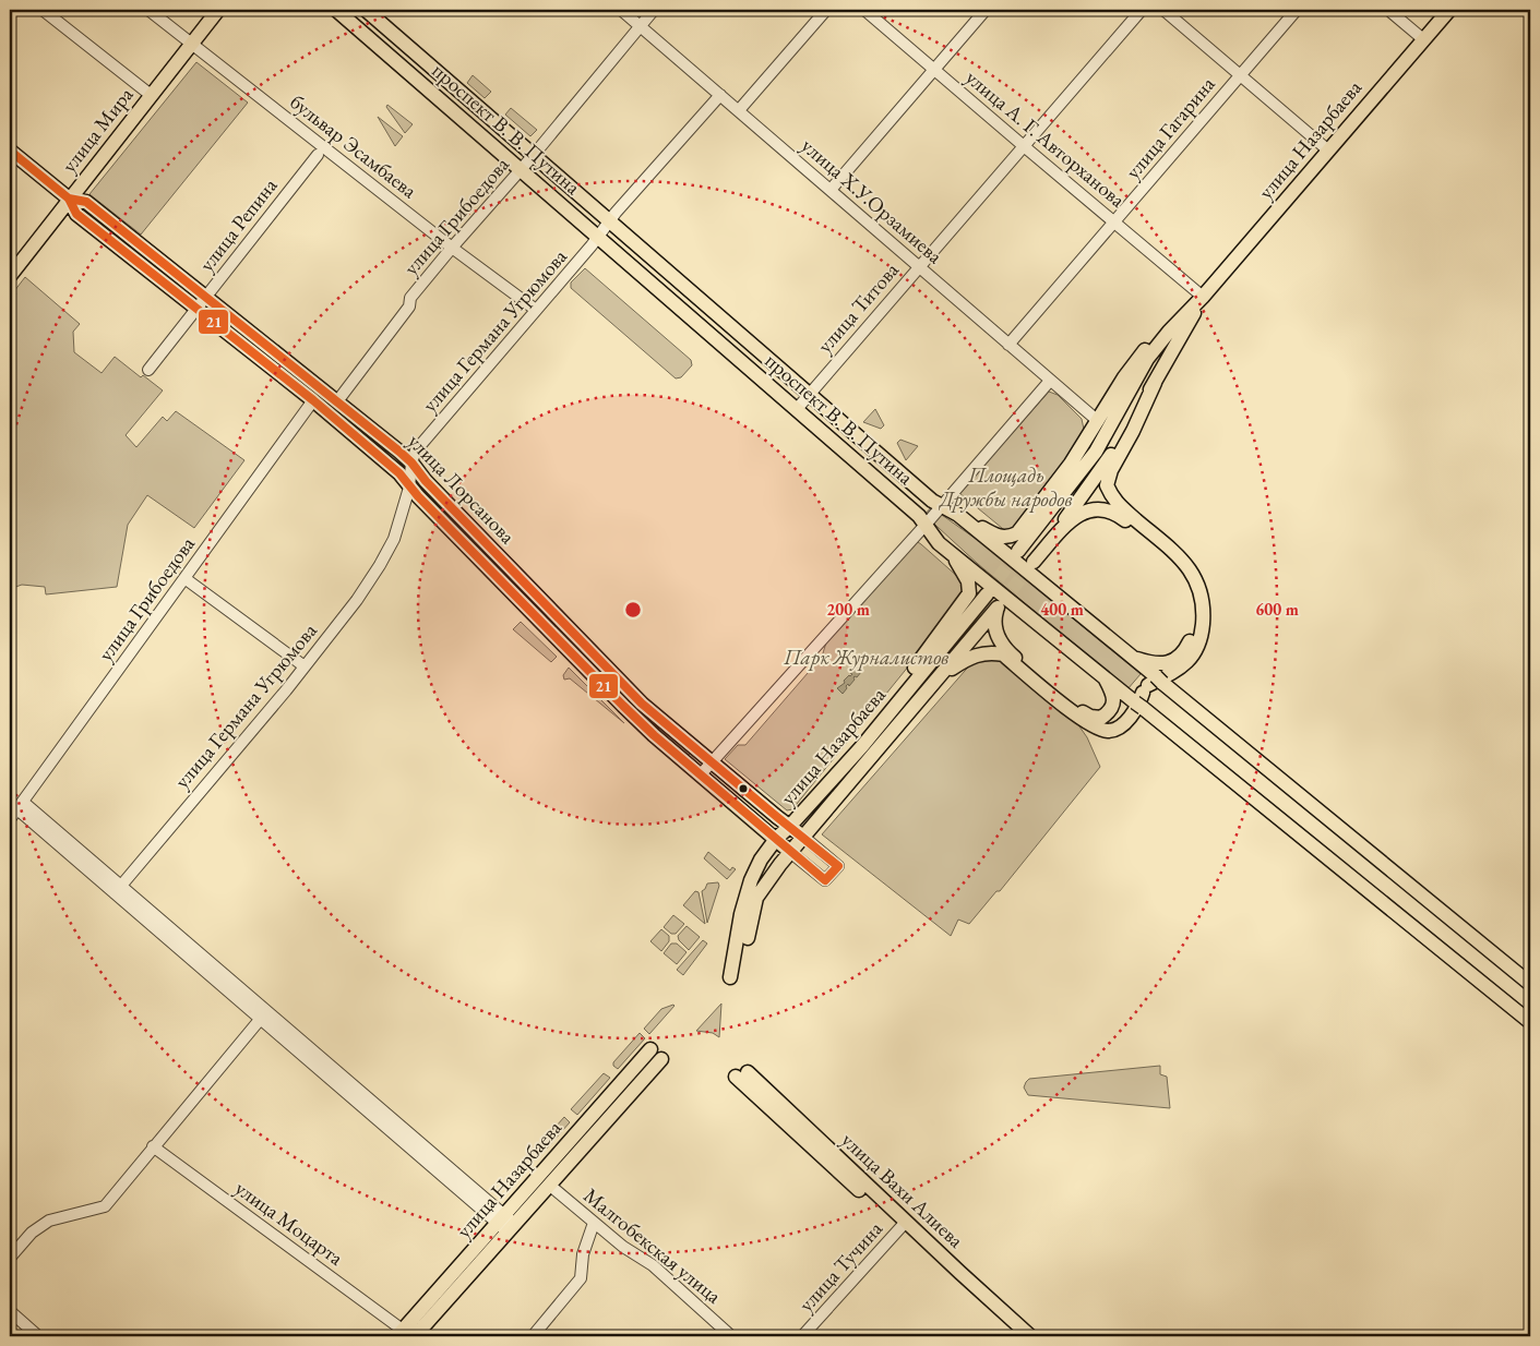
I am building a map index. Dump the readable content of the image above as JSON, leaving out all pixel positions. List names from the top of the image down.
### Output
{
  "streets": {
    "main road": [
      "проспект В. В. Путина",
      "улица Мира",
      "улица Назарбаева",
      "улица Лорсанова",
      "улица Вахи Алиева"
    ],
    "street": [
      "улица Гагарина",
      "улица А. Г. Авторханова",
      "бульвар Эсамбаева",
      "улица Х.У.Орзамиева",
      "улица Грибоедова",
      "улица Репина",
      "улица Титова",
      "улица Германа Угрюмова",
      "улица Моцарта",
      "Малгобекская улица",
      "улица Тучина"
    ]
  },
  "crossings": [
    ["улица Гагарина", "улица А. Г. Авторханова"],
    ["улица Гагарина", "улица Х.У.Орзамиева"],
    ["проспект В. В. Путина", "улица Назарбаева"],
    ["проспект В. В. Путина", "улица Грибоедова"],
    ["проспект В. В. Путина", "улица Титова"],
    ["проспект В. В. Путина", "улица Германа Угрюмова"],
    ["улица Мира", "бульвар Эсамбаева"],
    ["улица Мира", "улица Лорсанова"],
    ["улица А. Г. Авторханова", "улица Назарбаева"],
    ["улица А. Г. Авторханова", "улица Титова"],
    ["улица Назарбаева", "улица Лорсанова"],
    ["улица Назарбаева", "улица Моцарта"],
    ["улица Назарбаева", "Малгобекская улица"],
    ["бульвар Эсамбаева", "улица Грибоедова"],
    ["бульвар Эсамбаева", "улица Германа Угрюмова"],
    ["улица Х.У.Орзамиева", "улица Грибоедова"],
    ["улица Х.У.Орзамиева", "улица Титова"],
    ["улица Х.У.Орзамиева", "улица Германа Угрюмова"],
    ["улица Грибоедова", "улица Лорсанова"],
    ["улица Репина", "улица Лорсанова"],
    ["улица Германа Угрюмова", "улица Лорсанова"],
    ["улица Вахи Алиева", "улица Тучина"]
  ],
  "parks": ["Площадь Дружбы народов", "Парк Журналистов"],
  "lines": ["transit line 21"],
  "rings": ["200 m", "400 m", "600 m"]
}
